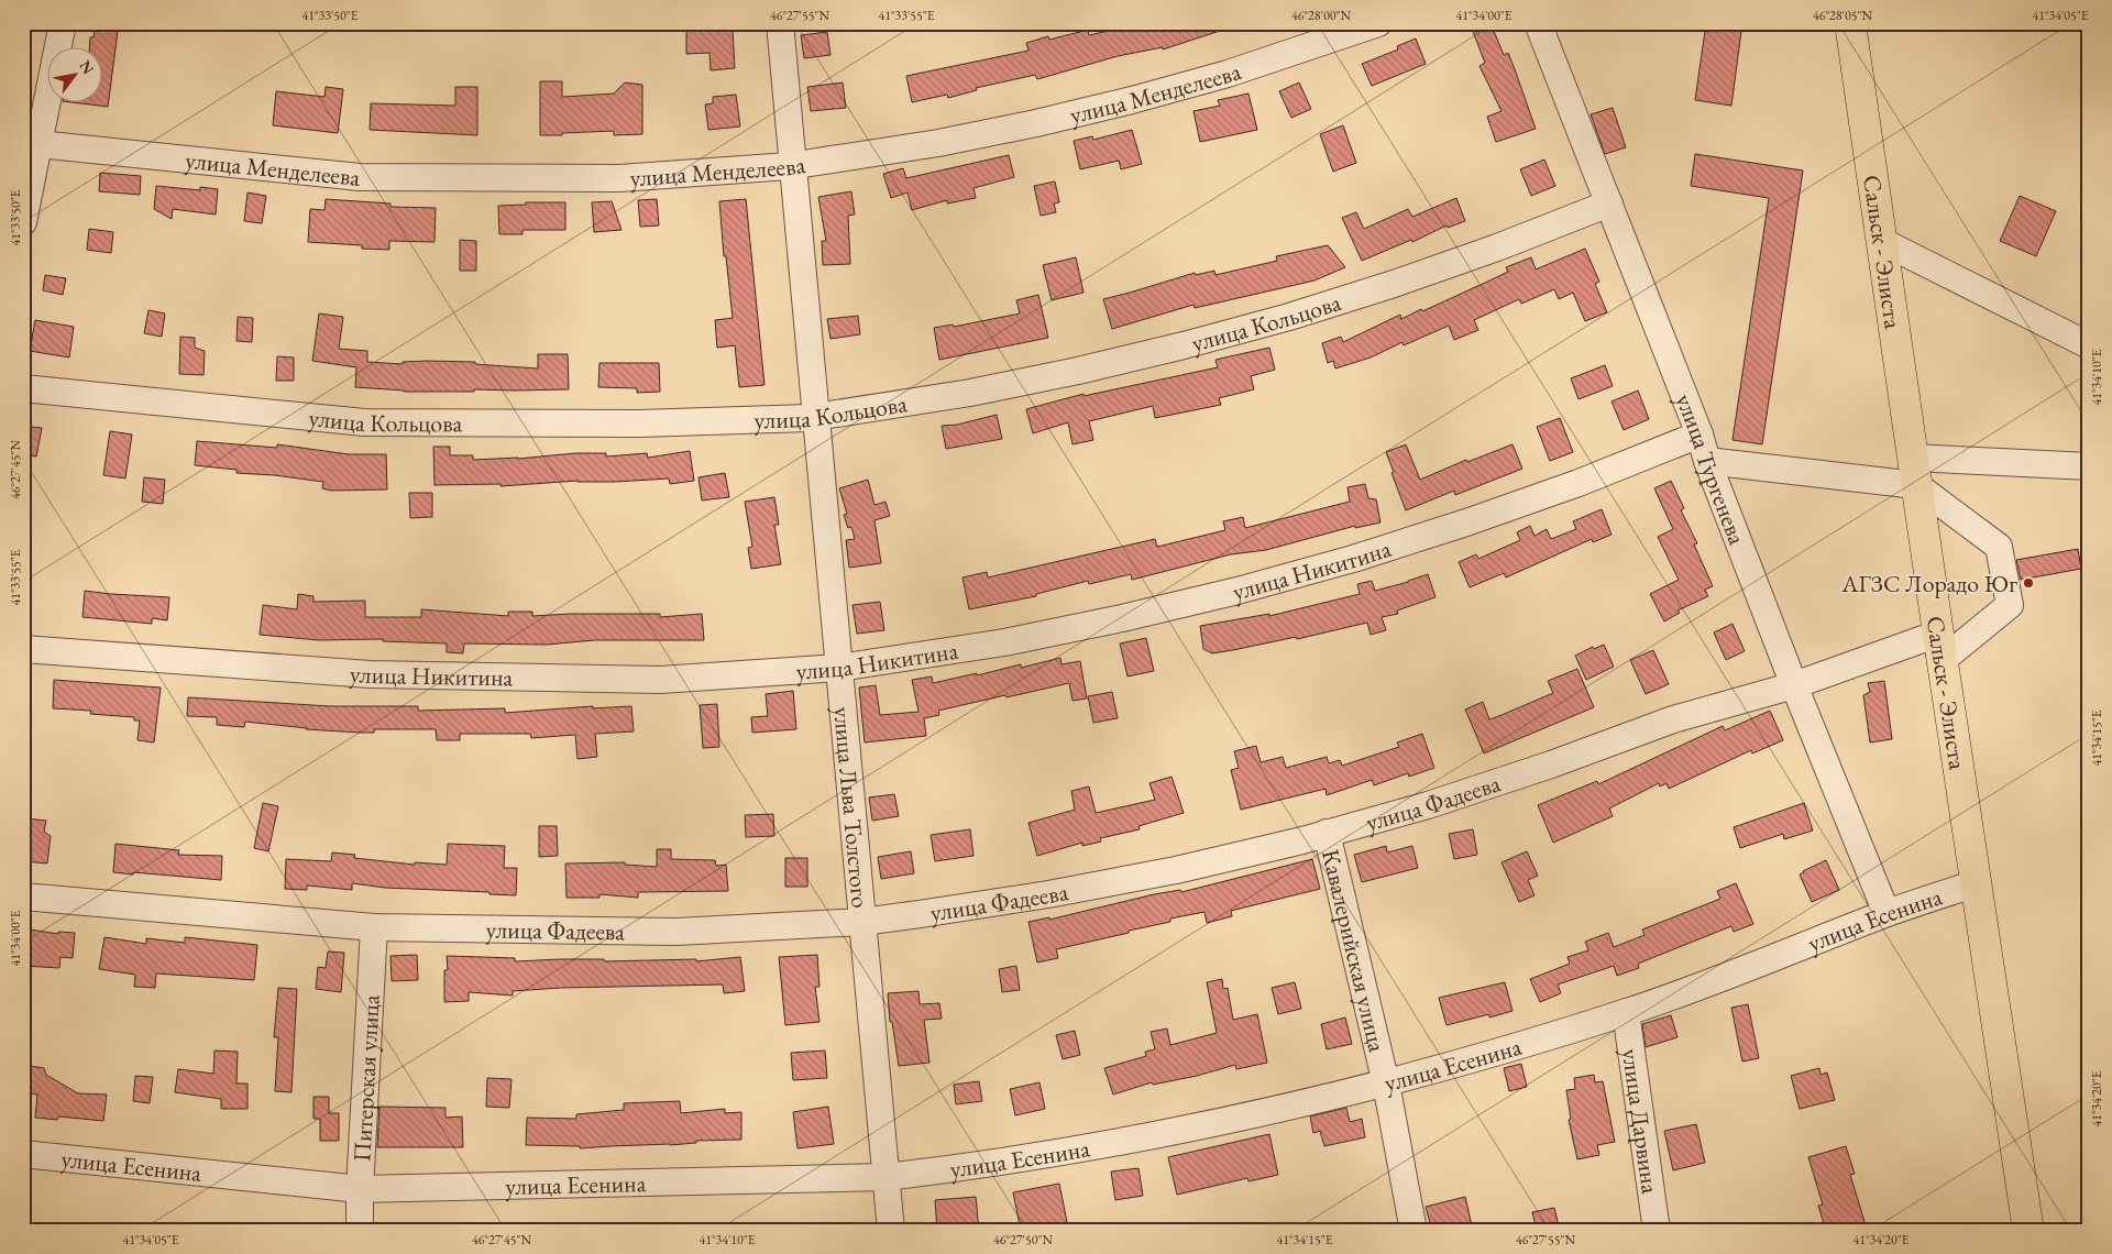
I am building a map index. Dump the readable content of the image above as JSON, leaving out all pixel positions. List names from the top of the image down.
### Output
{
  "streets": {
    "main road": ["Сальск - Элиста"],
    "street": [
      "улица Менделеева",
      "улица Кольцова",
      "улица Тургенева",
      "улица Никитина",
      "улица Фадеева",
      "улица Льва Толстого",
      "улица Есенина",
      "Кавалерийская улица",
      "Питерская улица",
      "улица Дарвина"
    ]
  },
  "crossings": [
    ["улица Менделеева", "улица Льва Толстого"],
    ["Сальск - Элиста", "улица Фадеева"],
    ["Сальск - Элиста", "улица Есенина"],
    ["улица Кольцова", "улица Тургенева"],
    ["улица Кольцова", "улица Льва Толстого"],
    ["улица Тургенева", "улица Никитина"],
    ["улица Тургенева", "улица Фадеева"],
    ["улица Тургенева", "улица Есенина"],
    ["улица Никитина", "улица Льва Толстого"],
    ["улица Фадеева", "улица Льва Толстого"],
    ["улица Фадеева", "Кавалерийская улица"],
    ["улица Фадеева", "Питерская улица"],
    ["улица Льва Толстого", "улица Есенина"],
    ["улица Есенина", "Кавалерийская улица"],
    ["улица Есенина", "Питерская улица"],
    ["улица Есенина", "улица Дарвина"]
  ],
  "places": ["АГЗС Лорадо Юг"],
  "north": "top right",
  "coordinates": [
    "41°33'50\"E",
    "46°27'55\"N",
    "41°33'55\"E",
    "46°28'00\"N",
    "41°34'00\"E",
    "46°28'05\"N",
    "41°34'05\"E",
    "41°34'10\"E",
    "46°27'45\"N",
    "41°34'15\"E",
    "41°34'20\"E",
    "46°27'50\"N"
  ]
}
